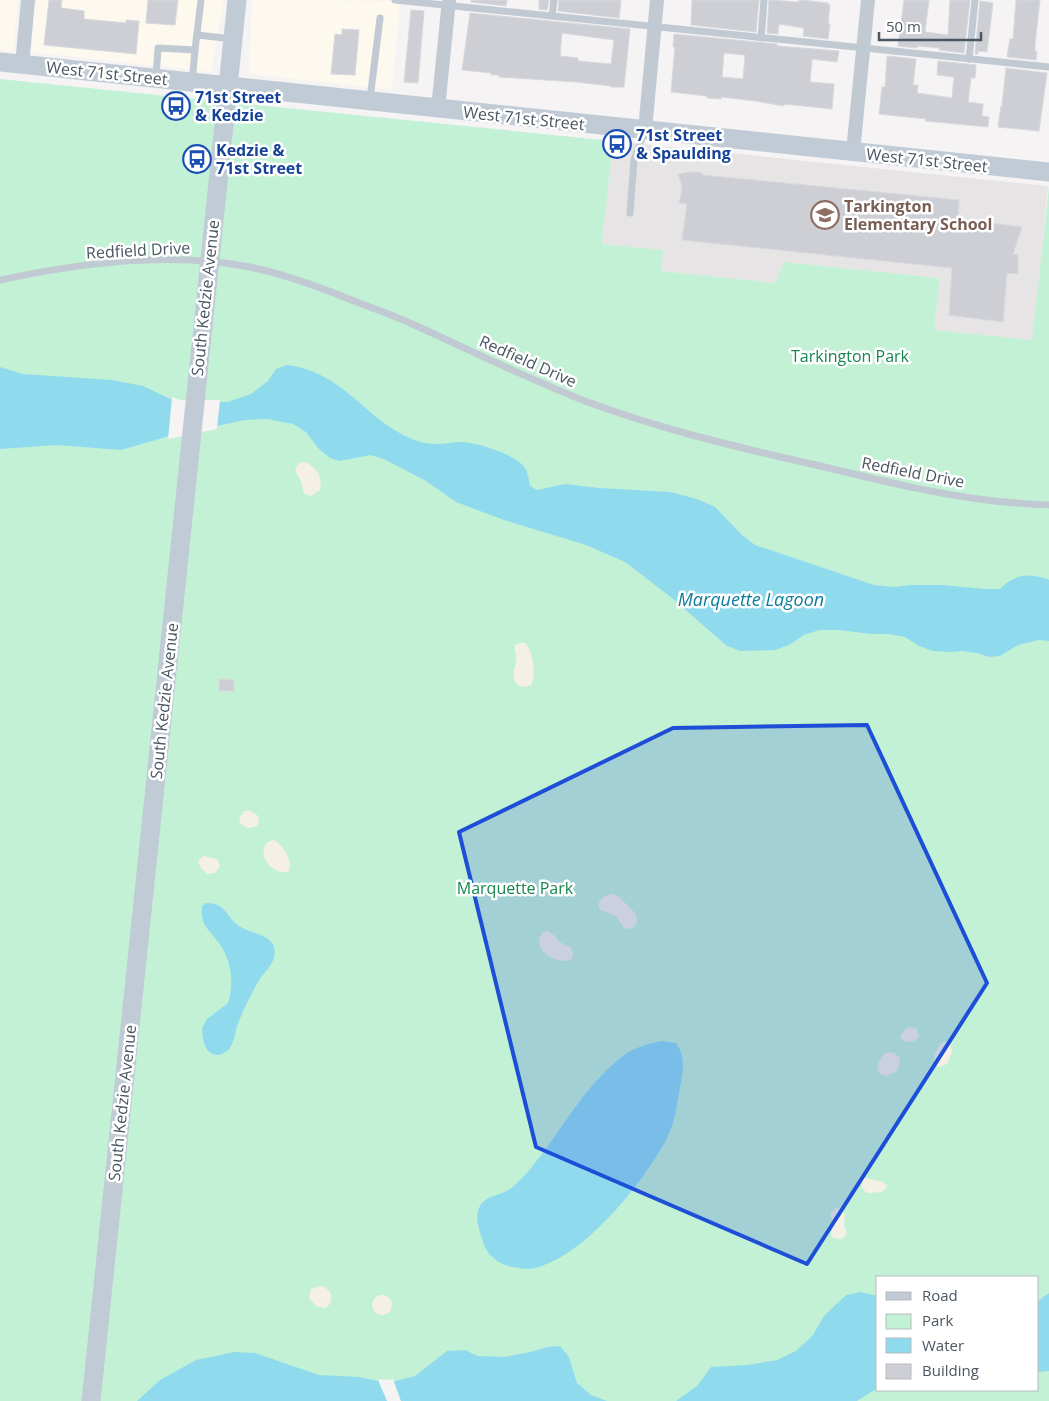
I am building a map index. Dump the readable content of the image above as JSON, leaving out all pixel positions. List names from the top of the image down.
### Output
{
  "streets": {
    "main road": ["West 71st Street", "South Kedzie Avenue"],
    "lane": ["Redfield Drive"]
  },
  "crossings": [
    ["West 71st Street", "South Kedzie Avenue"],
    ["Redfield Drive", "South Kedzie Avenue"]
  ],
  "water": ["Marquette Lagoon"],
  "parks": ["Tarkington Park", "Marquette Park"],
  "places": {
    "bus stop": ["71st Street & Kedzie", "71st Street & Spaulding", "Kedzie & 71st Street"],
    "school or university": ["Tarkington Elementary School"]
  },
  "legend": [
    "Road",
    "Park",
    "Water",
    "Building"
  ],
  "scale_bar": "50 m"
}
